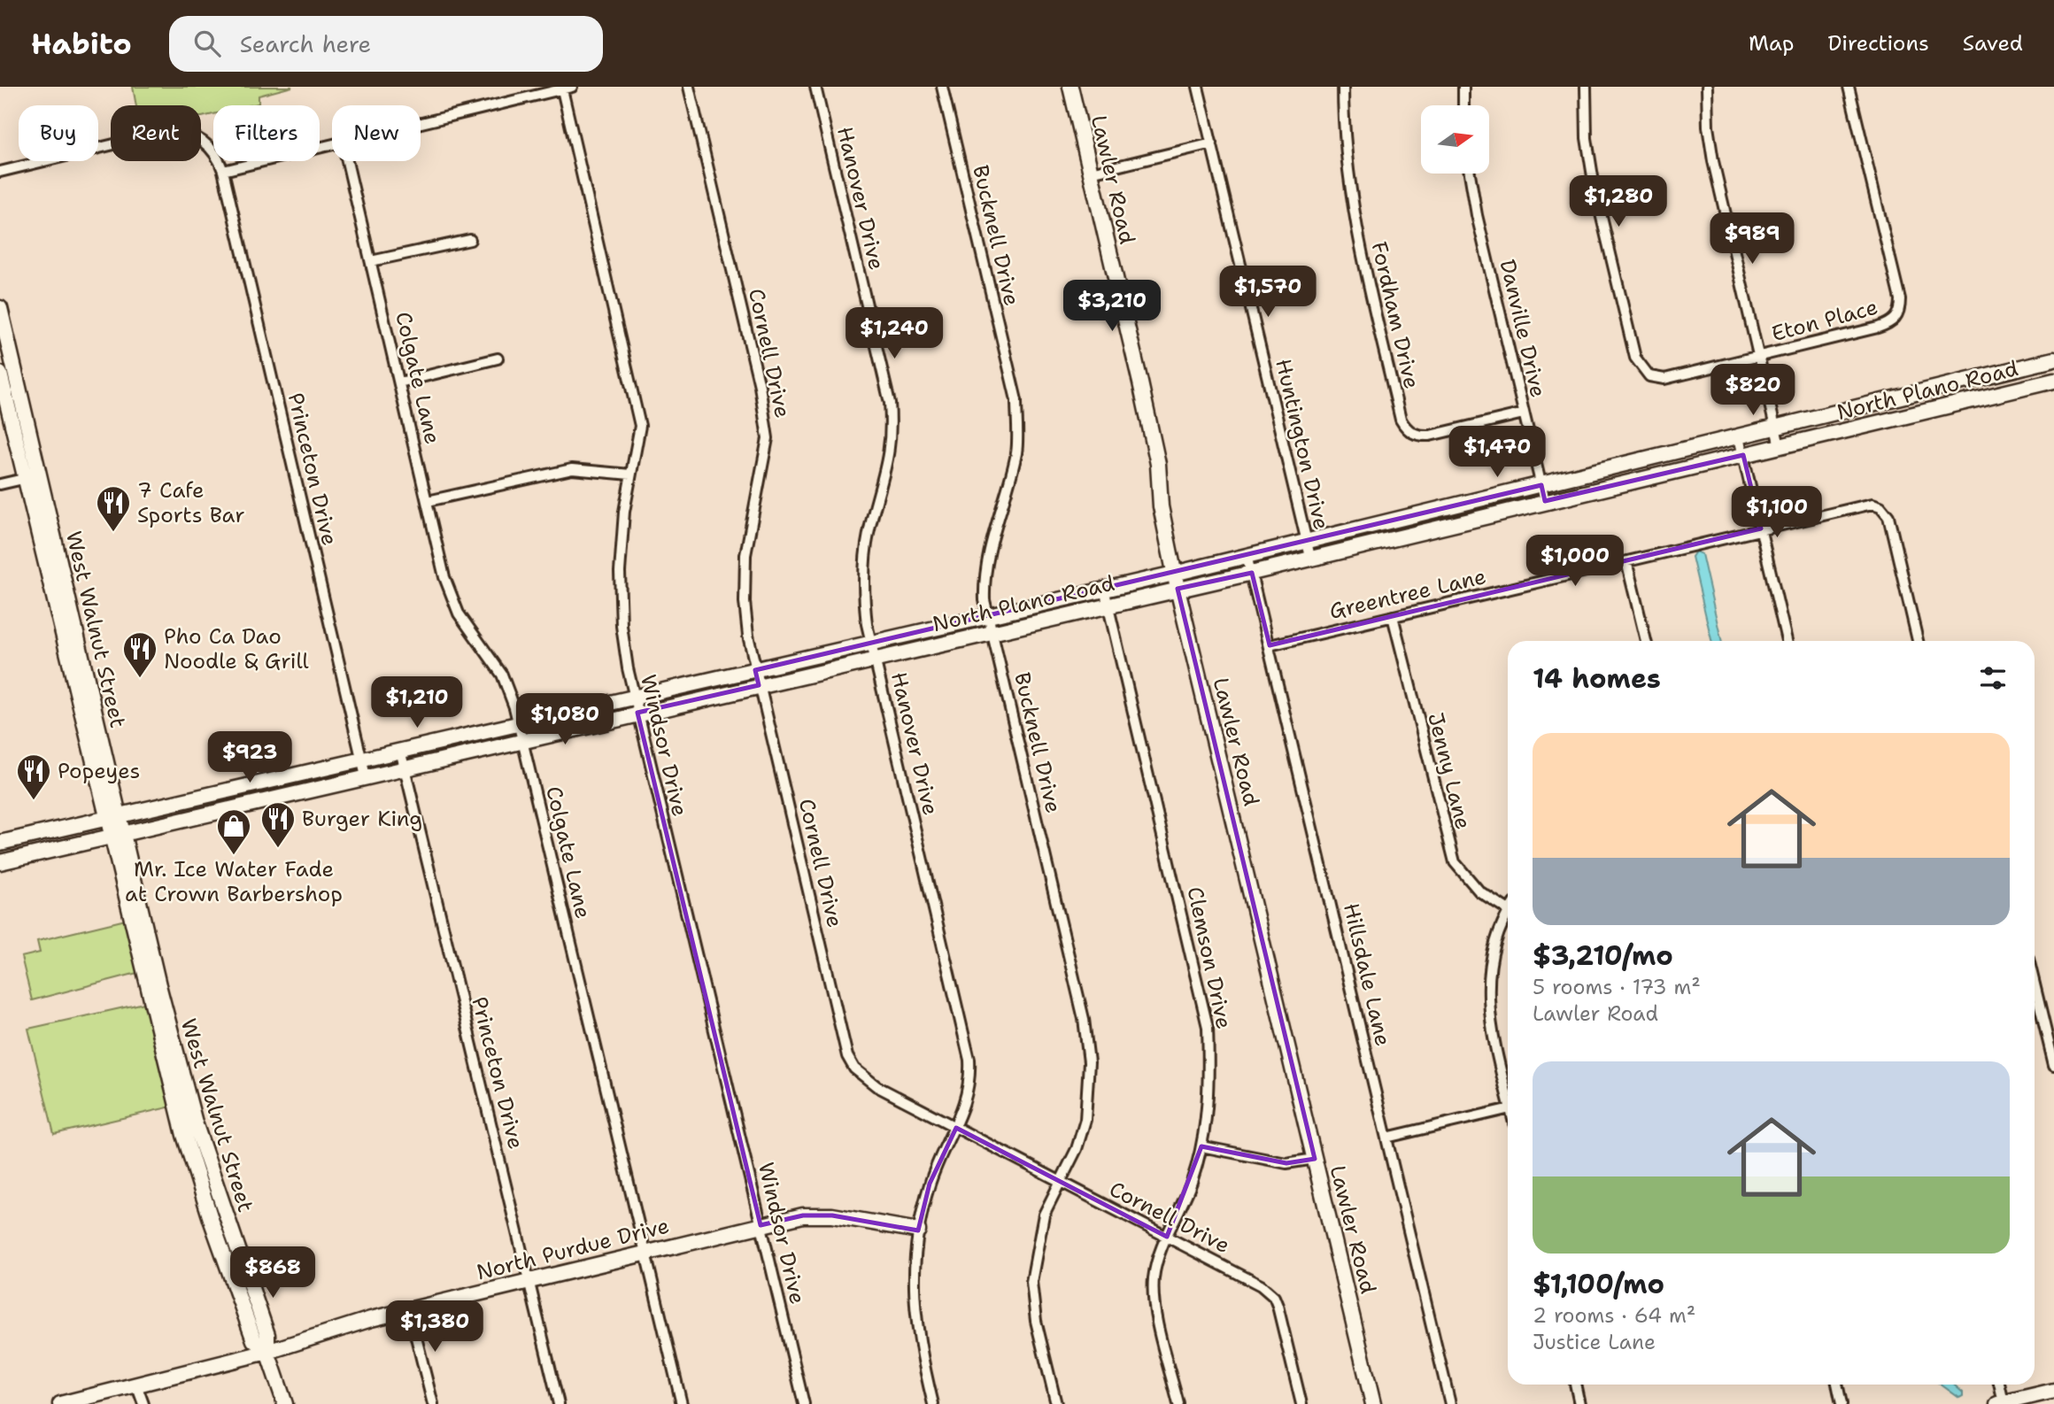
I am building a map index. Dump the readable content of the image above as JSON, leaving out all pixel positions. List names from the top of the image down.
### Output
{
  "streets": {
    "main road": [
      "Lawler Road",
      "North Plano Road",
      "West Walnut Street",
      "North Purdue Drive"
    ],
    "street": [
      "Hanover Drive",
      "Bucknell Drive",
      "Fordham Drive",
      "Eton Place",
      "Danville Drive",
      "Cornell Drive",
      "Colgate Lane",
      "Huntington Drive",
      "Princeton Drive",
      "Greentree Lane",
      "Windsor Drive",
      "Jenny Lane",
      "Clemson Drive",
      "Hillsdale Lane"
    ]
  },
  "crossings": [
    ["Lawler Road", "North Plano Road"],
    ["Hanover Drive", "Cornell Drive"],
    ["Hanover Drive", "North Plano Road"],
    ["Hanover Drive", "North Purdue Drive"],
    ["Bucknell Drive", "Cornell Drive"],
    ["Bucknell Drive", "North Plano Road"],
    ["Fordham Drive", "Danville Drive"],
    ["Danville Drive", "North Plano Road"],
    ["Cornell Drive", "North Plano Road"],
    ["Cornell Drive", "Clemson Drive"],
    ["Colgate Lane", "North Plano Road"],
    ["Colgate Lane", "North Purdue Drive"],
    ["North Plano Road", "Huntington Drive"],
    ["North Plano Road", "Princeton Drive"],
    ["North Plano Road", "West Walnut Street"],
    ["North Plano Road", "Windsor Drive"],
    ["North Plano Road", "Clemson Drive"],
    ["North Plano Road", "Hillsdale Lane"],
    ["Princeton Drive", "North Purdue Drive"],
    ["Greentree Lane", "Jenny Lane"],
    ["Greentree Lane", "Hillsdale Lane"],
    ["West Walnut Street", "North Purdue Drive"],
    ["Windsor Drive", "North Purdue Drive"]
  ],
  "places": {
    "restaurant": [
      "7 Cafe Sports Bar",
      "Pho Ca Dao Noodle & Grill",
      "Popeyes",
      "Burger King"
    ],
    "shop": ["Mr. Ice Water Fade at Crown Barbershop"]
  },
  "north": "right",
  "page": {
    "header": "Habito",
    "search": "Search here",
    "nav": ["Map", "Directions", "Saved"],
    "chip": [
      "Buy",
      "Rent",
      "Filters",
      "New"
    ],
    "price": [
      "$1,280",
      "$989",
      "$1,570",
      "$3,210",
      "$1,240",
      "$820",
      "$1,470",
      "$1,100",
      "$1,000",
      "$1,210",
      "$1,080",
      "$923",
      "$868",
      "$1,380"
    ],
    "heading": "14 homes",
    "list": [
      {
        "name": "$3,210/mo",
        "note": "5 rooms · 173 m² · Lawler Road"
      },
      {
        "name": "$1,100/mo",
        "note": "2 rooms · 64 m² · Justice Lane"
      }
    ]
  }
}
